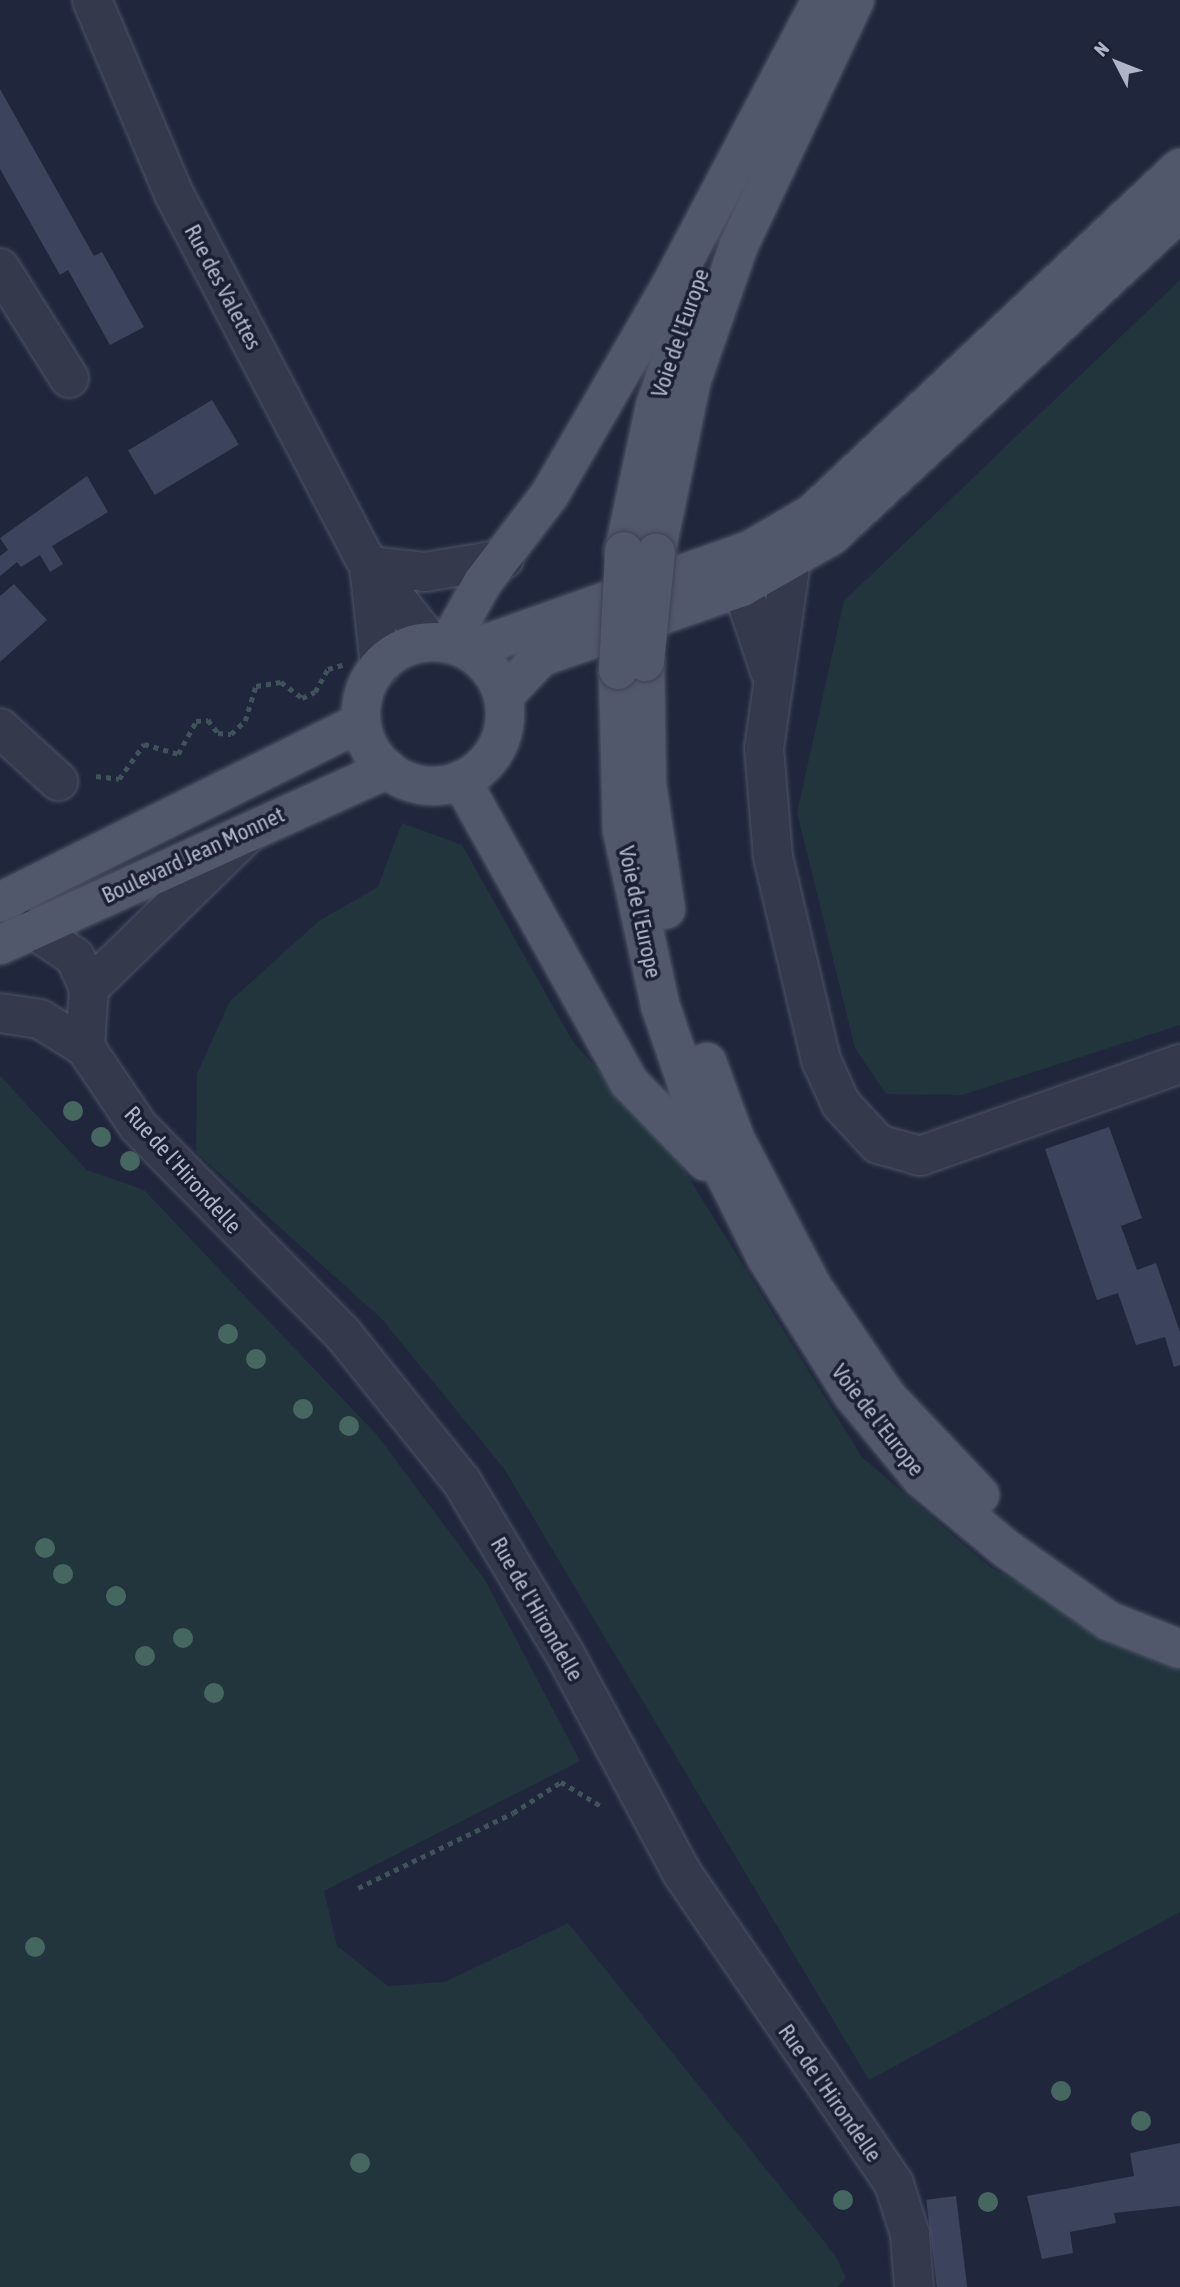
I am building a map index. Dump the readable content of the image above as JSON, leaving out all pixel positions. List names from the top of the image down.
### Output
{
  "streets": {
    "main road": ["Voie de l'Europe", "Boulevard Jean Monnet"],
    "street": ["Rue des Valettes", "Rue de l'Hirondelle"]
  },
  "crossings": [
    ["Rue des Valettes", "Boulevard Jean Monnet"]
  ],
  "north": "top left"
}
